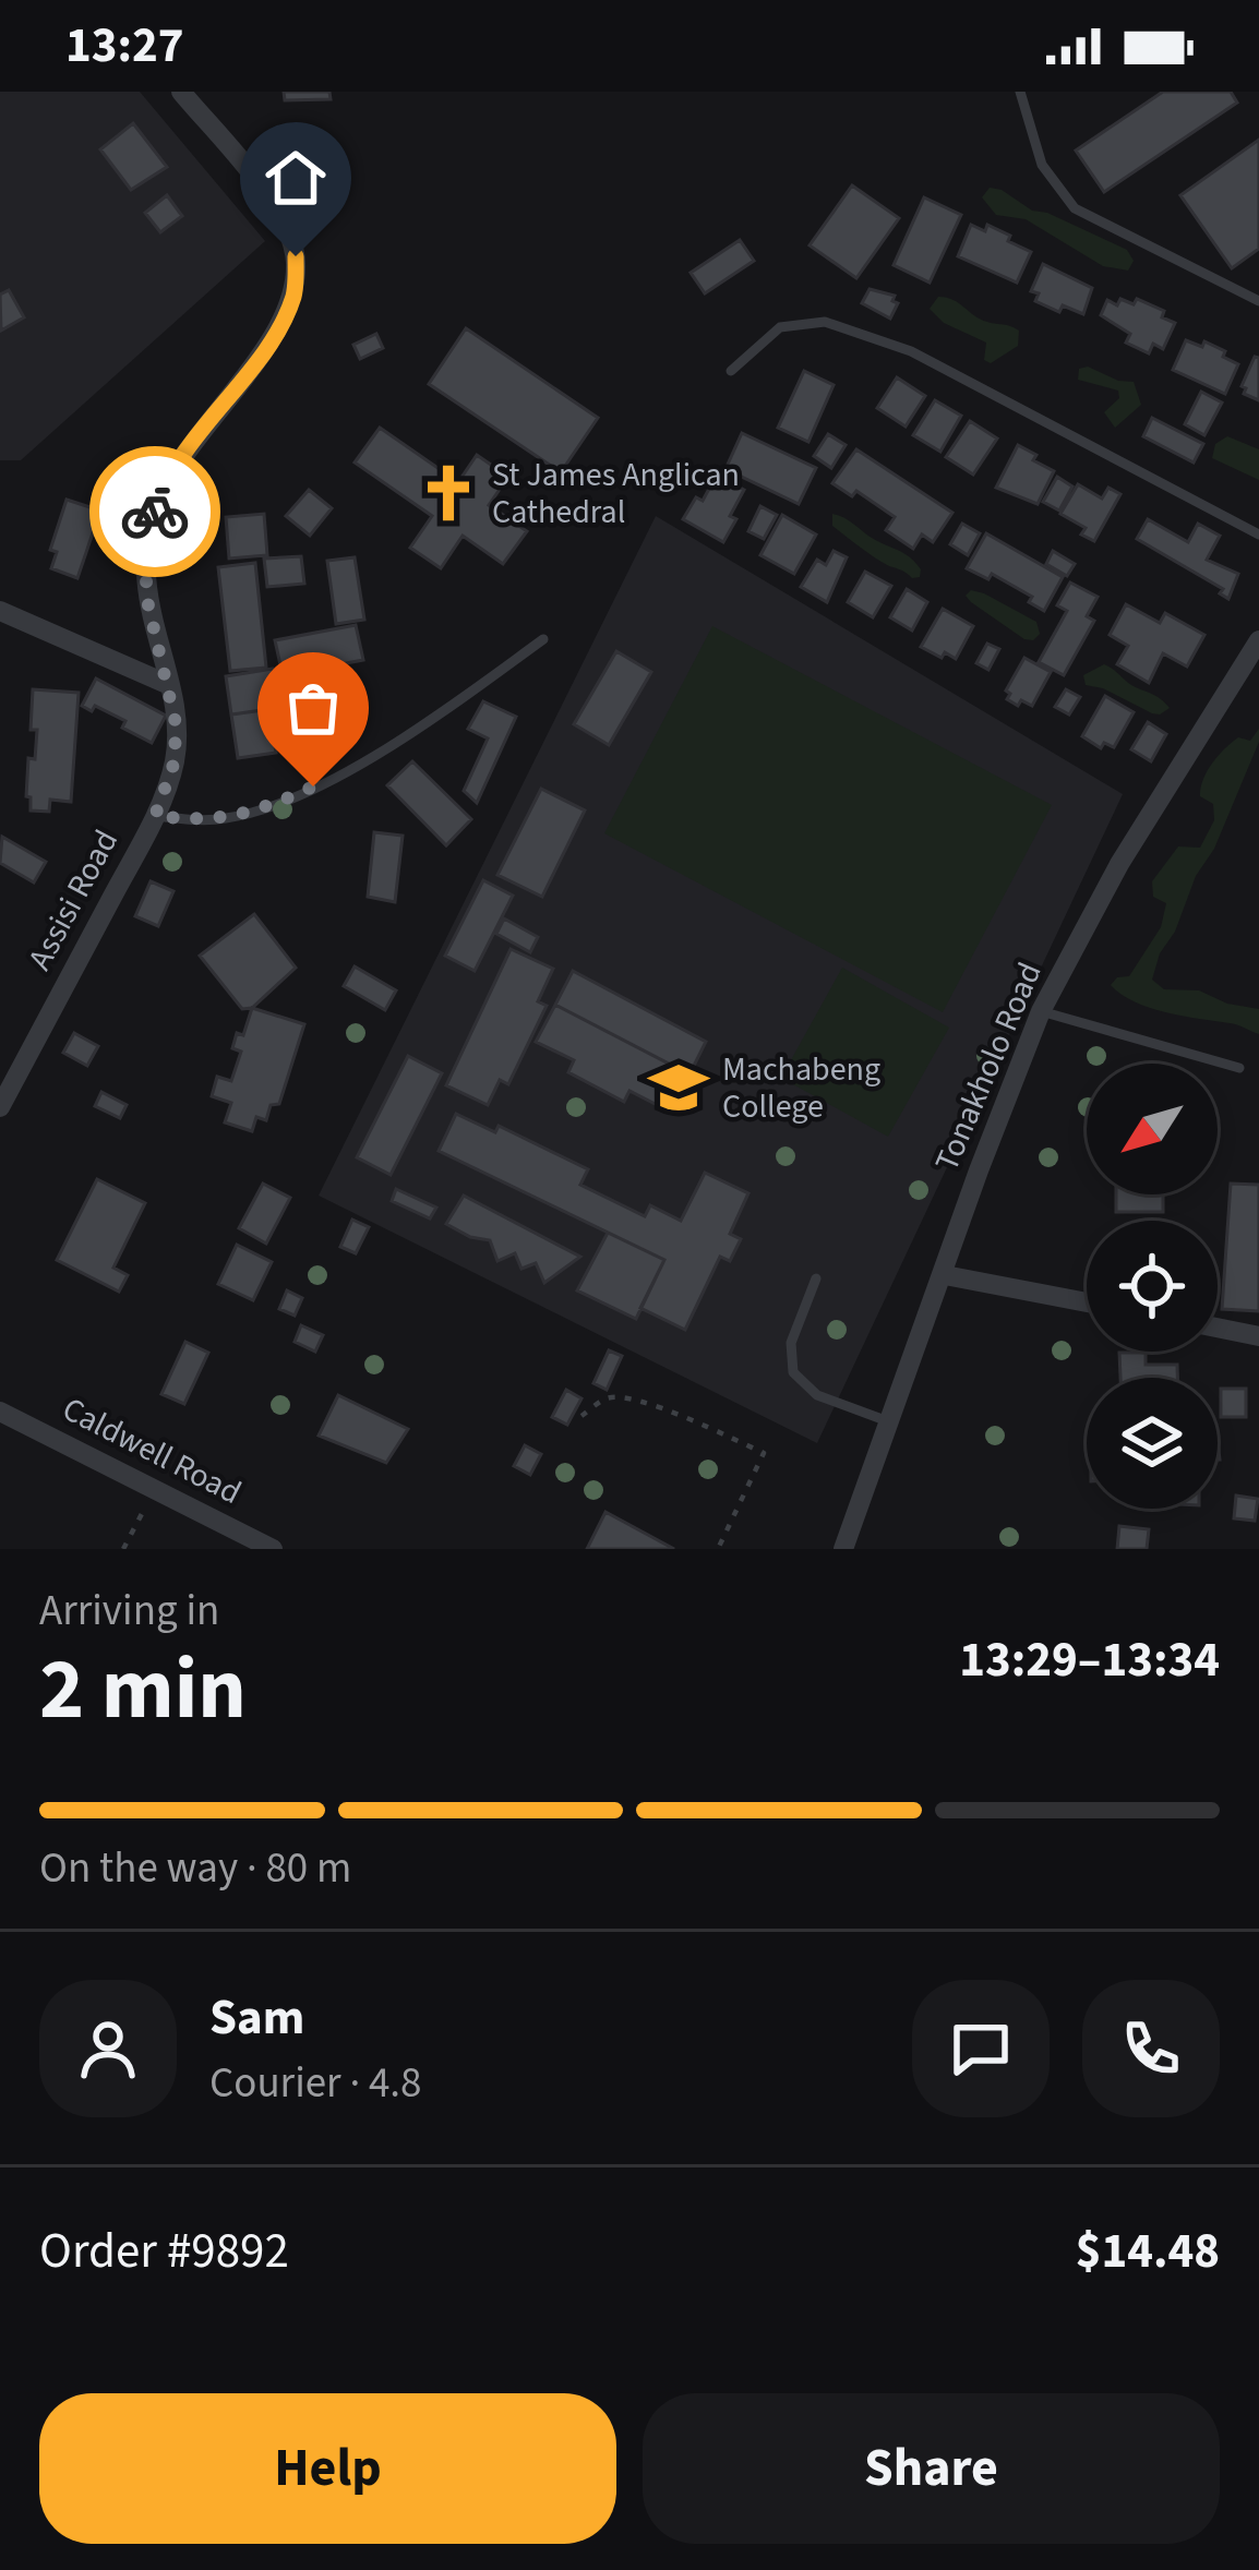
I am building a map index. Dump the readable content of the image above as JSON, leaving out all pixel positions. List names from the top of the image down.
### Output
{
  "streets": {
    "street": ["Assisi Road", "Tonakholo Road", "Caldwell Road"]
  },
  "places": {
    "church": ["St James Anglican Cathedral"],
    "school or university": ["Machabeng College"]
  },
  "north": "bottom left",
  "page": {
    "status": "13:27",
    "heading": ["2 min", "Arriving in", "13:29–13:34"],
    "panel": [
      "Sam",
      "Courier · 4.8",
      "Order #9892",
      "$14.48"
    ],
    "bar": "On the way · 80 m",
    "buttons": ["Help", "Share"]
  }
}
